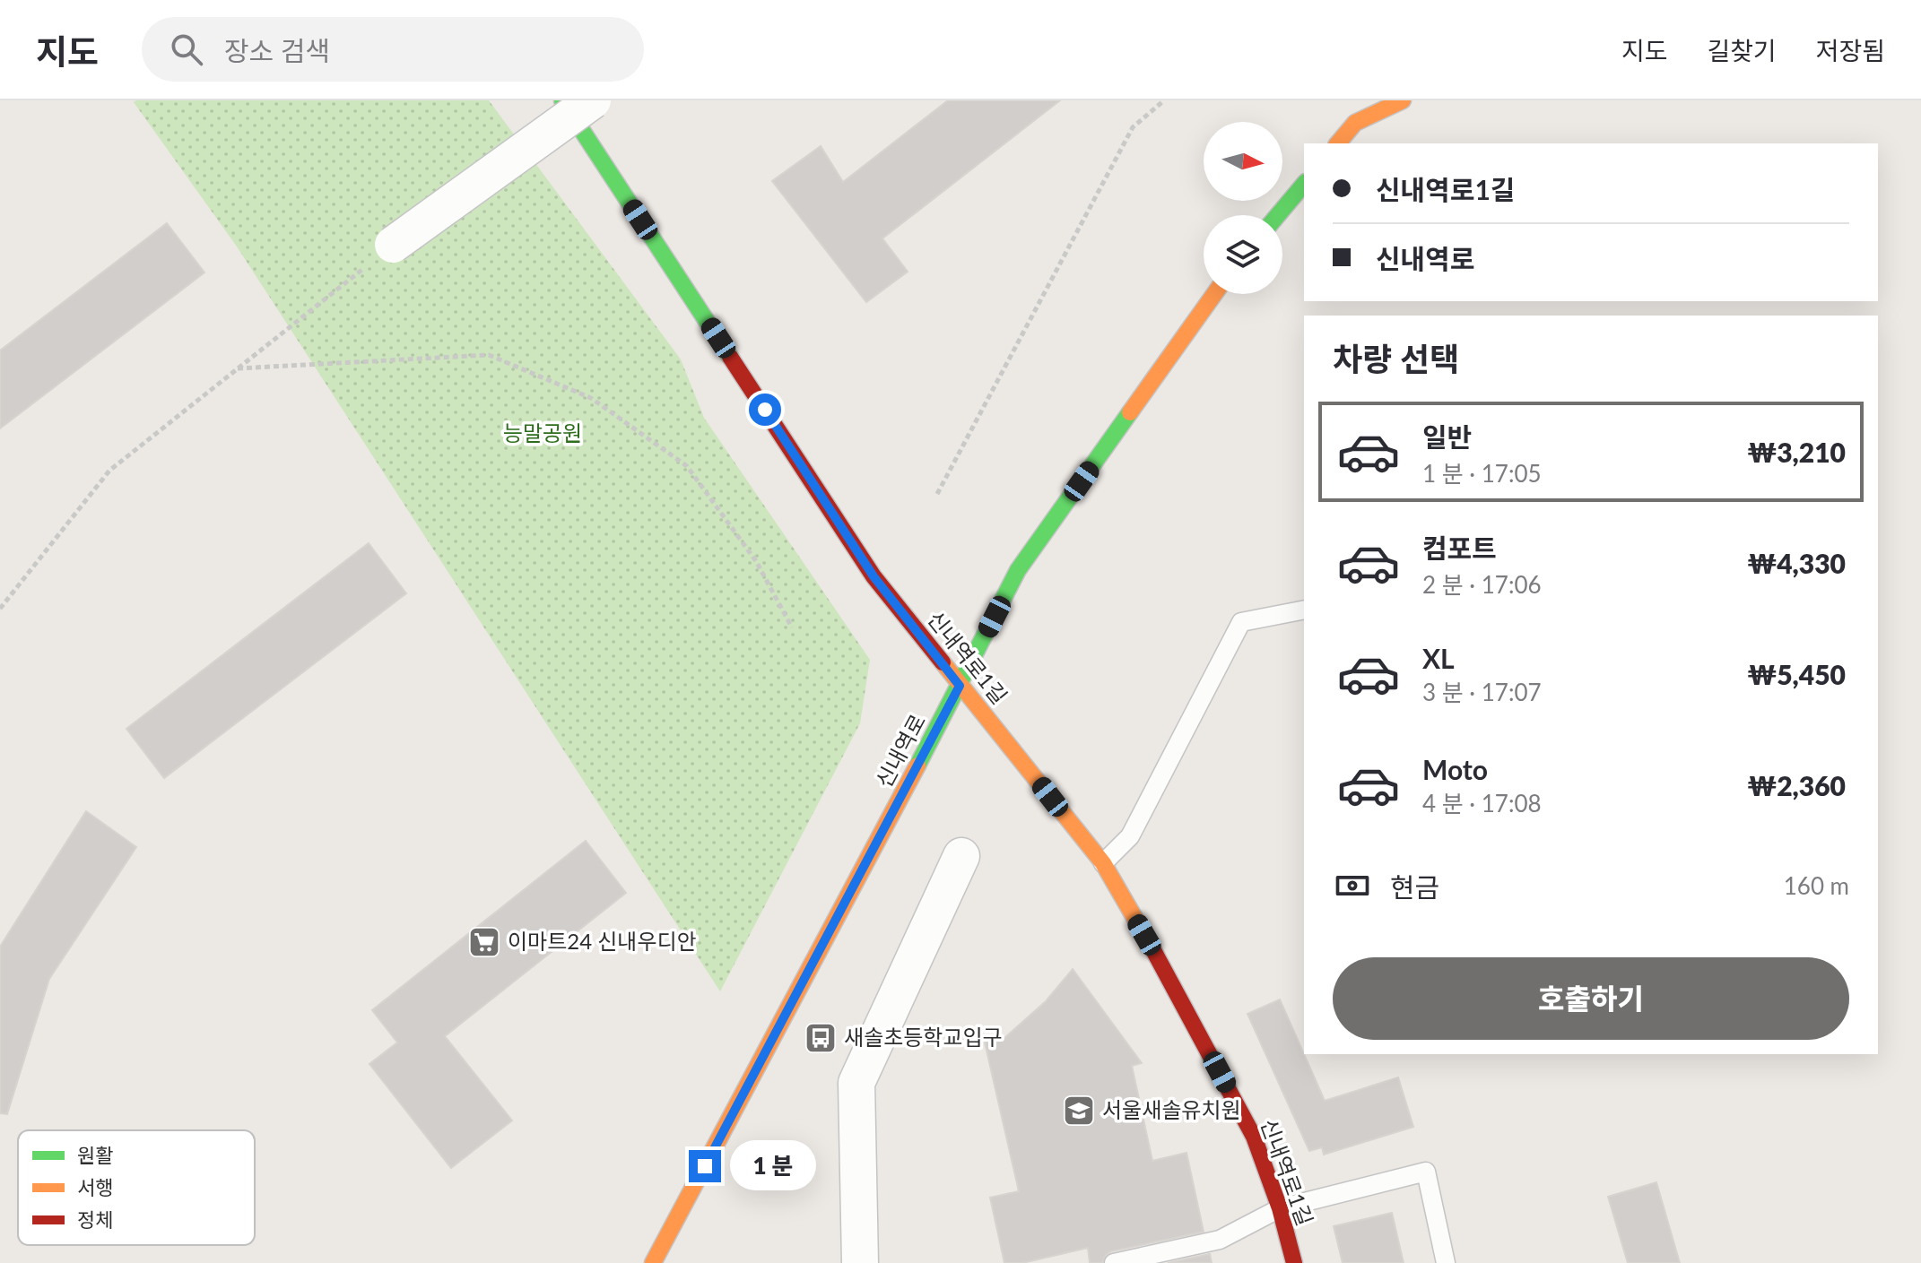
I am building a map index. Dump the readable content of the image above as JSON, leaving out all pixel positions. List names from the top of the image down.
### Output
{
  "streets": {
    "street": ["신내역로1길", "신내역로"]
  },
  "crossings": [
    ["신내역로1길", "신내역로"]
  ],
  "parks": ["능말공원"],
  "places": {
    "supermarket": ["이마트24 신내우디안"],
    "bus stop": ["새솔초등학교입구"],
    "school or university": ["서울새솔유치원"]
  },
  "legend": ["원활", "서행", "정체"],
  "north": "right",
  "page": {
    "header": "지도",
    "search": "장소 검색",
    "nav": ["지도", "길찾기", "저장됨"],
    "banner": ["신내역로1길", "신내역로"],
    "heading": "차량 선택",
    "list": [
      {
        "name": "일반",
        "note": "1 분 · 17:05",
        "value": "₩3,210"
      },
      {
        "name": "컴포트",
        "note": "2 분 · 17:06",
        "value": "₩4,330"
      },
      {
        "name": "XL",
        "note": "3 분 · 17:07",
        "value": "₩5,450"
      },
      {
        "name": "Moto",
        "note": "4 분 · 17:08",
        "value": "₩2,360"
      }
    ],
    "pay": ["현금", "160 m"],
    "buttons": "호출하기",
    "bubble": "1 분"
  }
}
